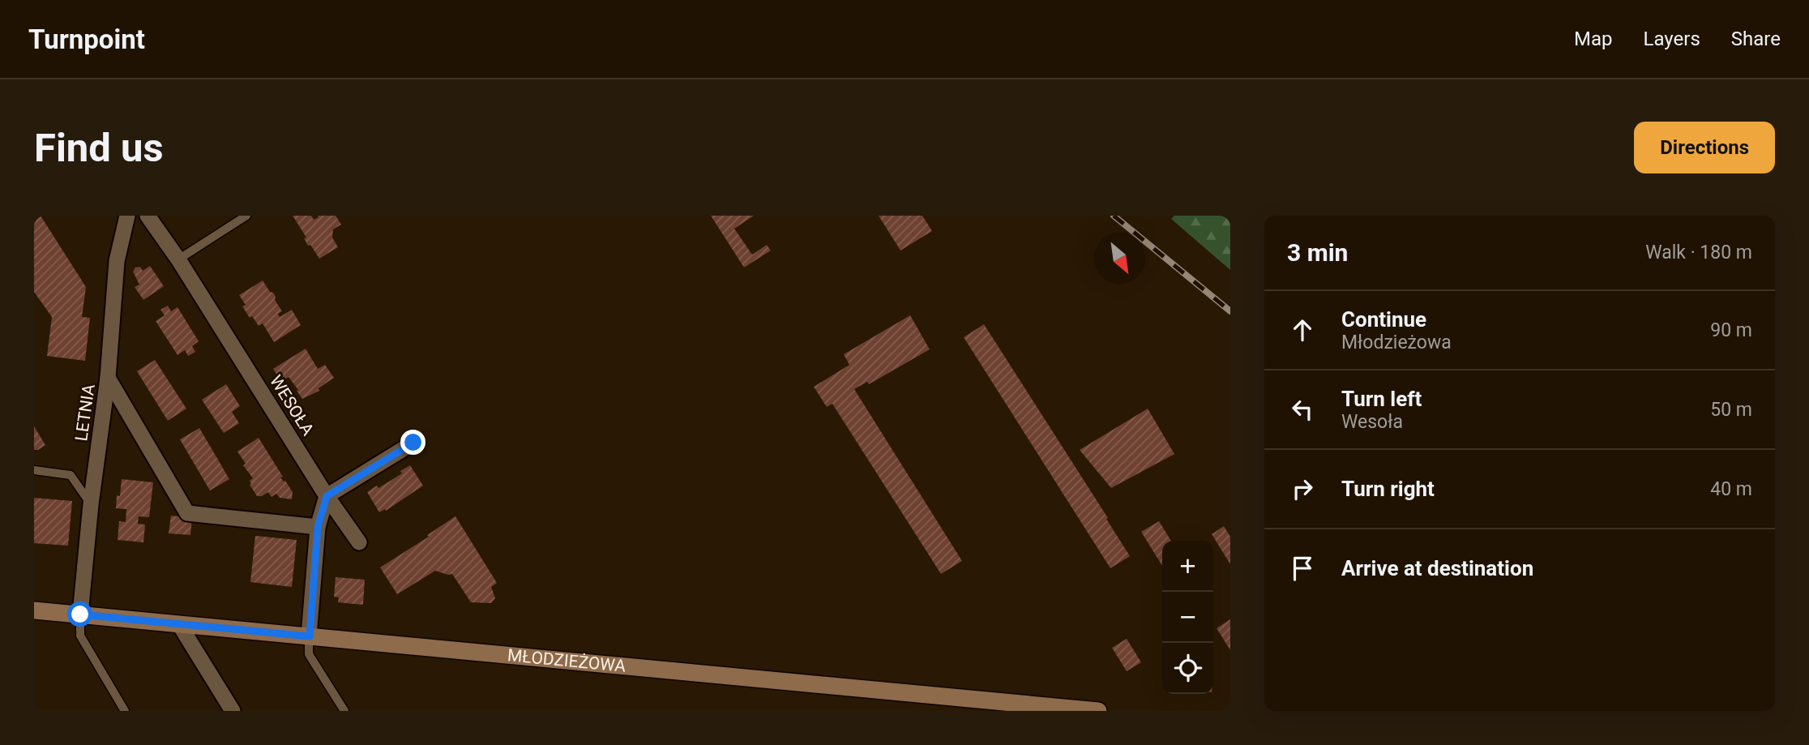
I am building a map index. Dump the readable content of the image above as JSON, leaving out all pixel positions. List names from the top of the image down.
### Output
{
  "streets": {
    "street": ["WESOŁA", "LETNIA", "MŁODZIEŻOWA"]
  },
  "crossings": [
    ["LETNIA", "MŁODZIEŻOWA"]
  ],
  "north": "bottom right",
  "page": {
    "header": "Turnpoint",
    "nav": ["Map", "Layers", "Share"],
    "buttons": "Directions",
    "title": "Find us",
    "heading": ["3 min", "Walk · 180 m"],
    "list": [
      ["Continue", "Młodzieżowa", "90 m"],
      ["Turn left", "Wesoła", "50 m"],
      ["Turn right", "40 m"],
      "Arrive at destination"
    ],
    "map_buttons": ["+", "−"]
  }
}
